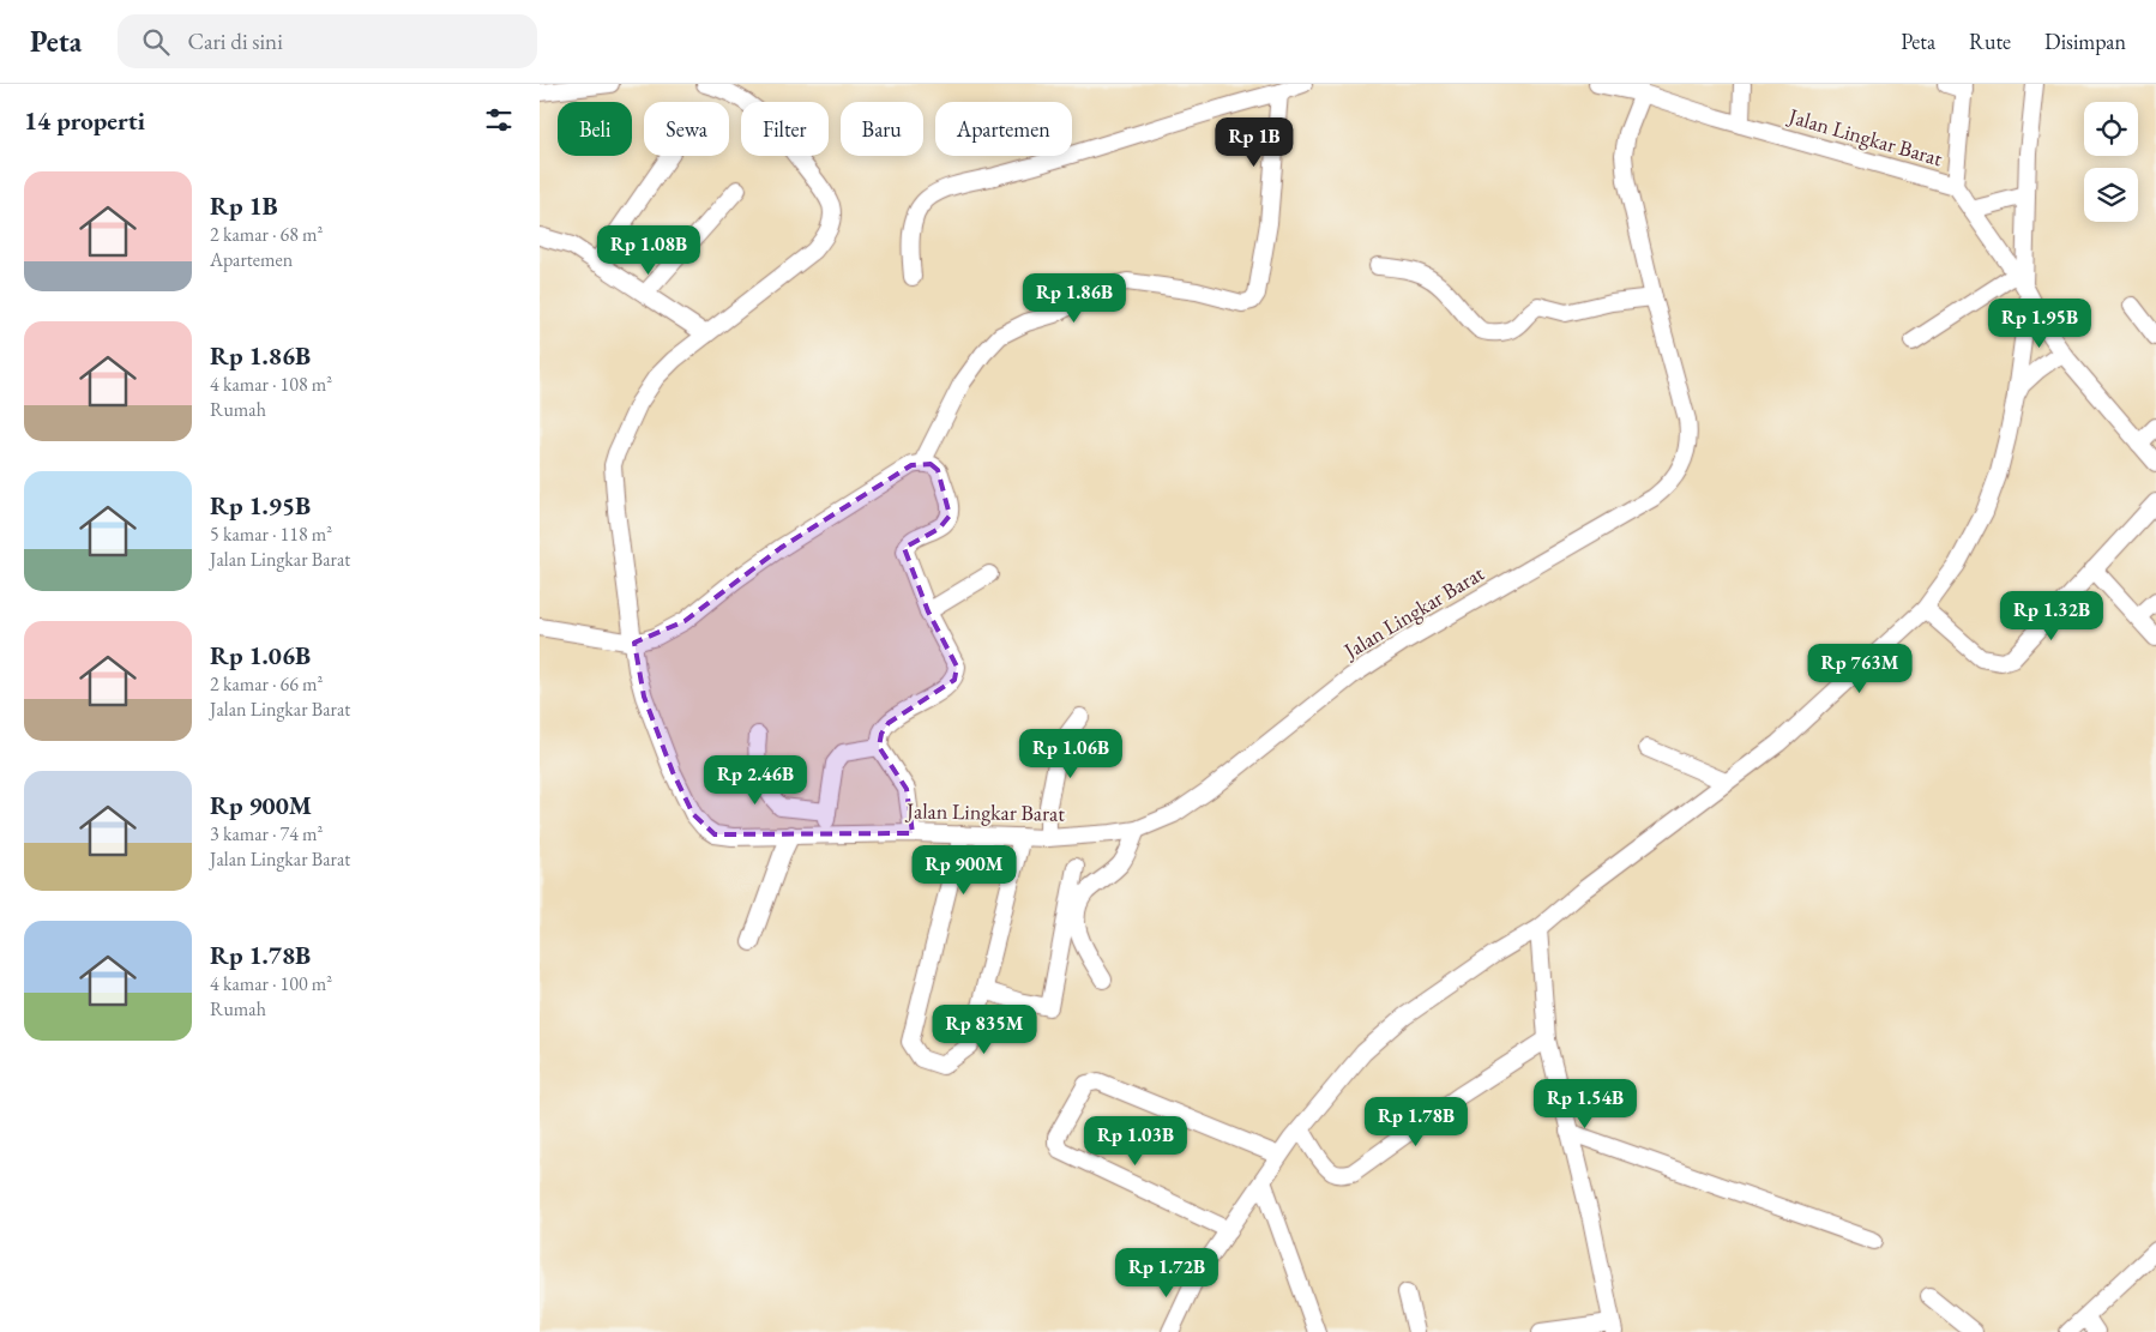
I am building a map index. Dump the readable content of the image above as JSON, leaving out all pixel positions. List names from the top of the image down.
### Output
{
  "streets": {
    "street": ["Jalan Lingkar Barat"]
  },
  "page": {
    "header": "Peta",
    "search": "Cari di sini",
    "nav": ["Peta", "Rute", "Disimpan"],
    "heading": "14 properti",
    "chip": [
      "Beli",
      "Sewa",
      "Filter",
      "Baru",
      "Apartemen"
    ],
    "price": [
      "Rp 1B",
      "Rp 1.08B",
      "Rp 1.86B",
      "Rp 1.95B",
      "Rp 1.32B",
      "Rp 763M",
      "Rp 1.06B",
      "Rp 2.46B",
      "Rp 900M",
      "Rp 835M",
      "Rp 1.54B",
      "Rp 1.78B",
      "Rp 1.03B",
      "Rp 1.72B"
    ],
    "list": [
      {
        "name": "Rp 1B",
        "note": "2 kamar · 68 m² · Apartemen"
      },
      {
        "name": "Rp 1.86B",
        "note": "4 kamar · 108 m² · Rumah"
      },
      {
        "name": "Rp 1.95B",
        "note": "5 kamar · 118 m² · Jalan Lingkar Barat"
      },
      {
        "name": "Rp 1.06B",
        "note": "2 kamar · 66 m² · Jalan Lingkar Barat"
      },
      {
        "name": "Rp 900M",
        "note": "3 kamar · 74 m² · Jalan Lingkar Barat"
      },
      {
        "name": "Rp 1.78B",
        "note": "4 kamar · 100 m² · Rumah"
      }
    ]
  }
}
